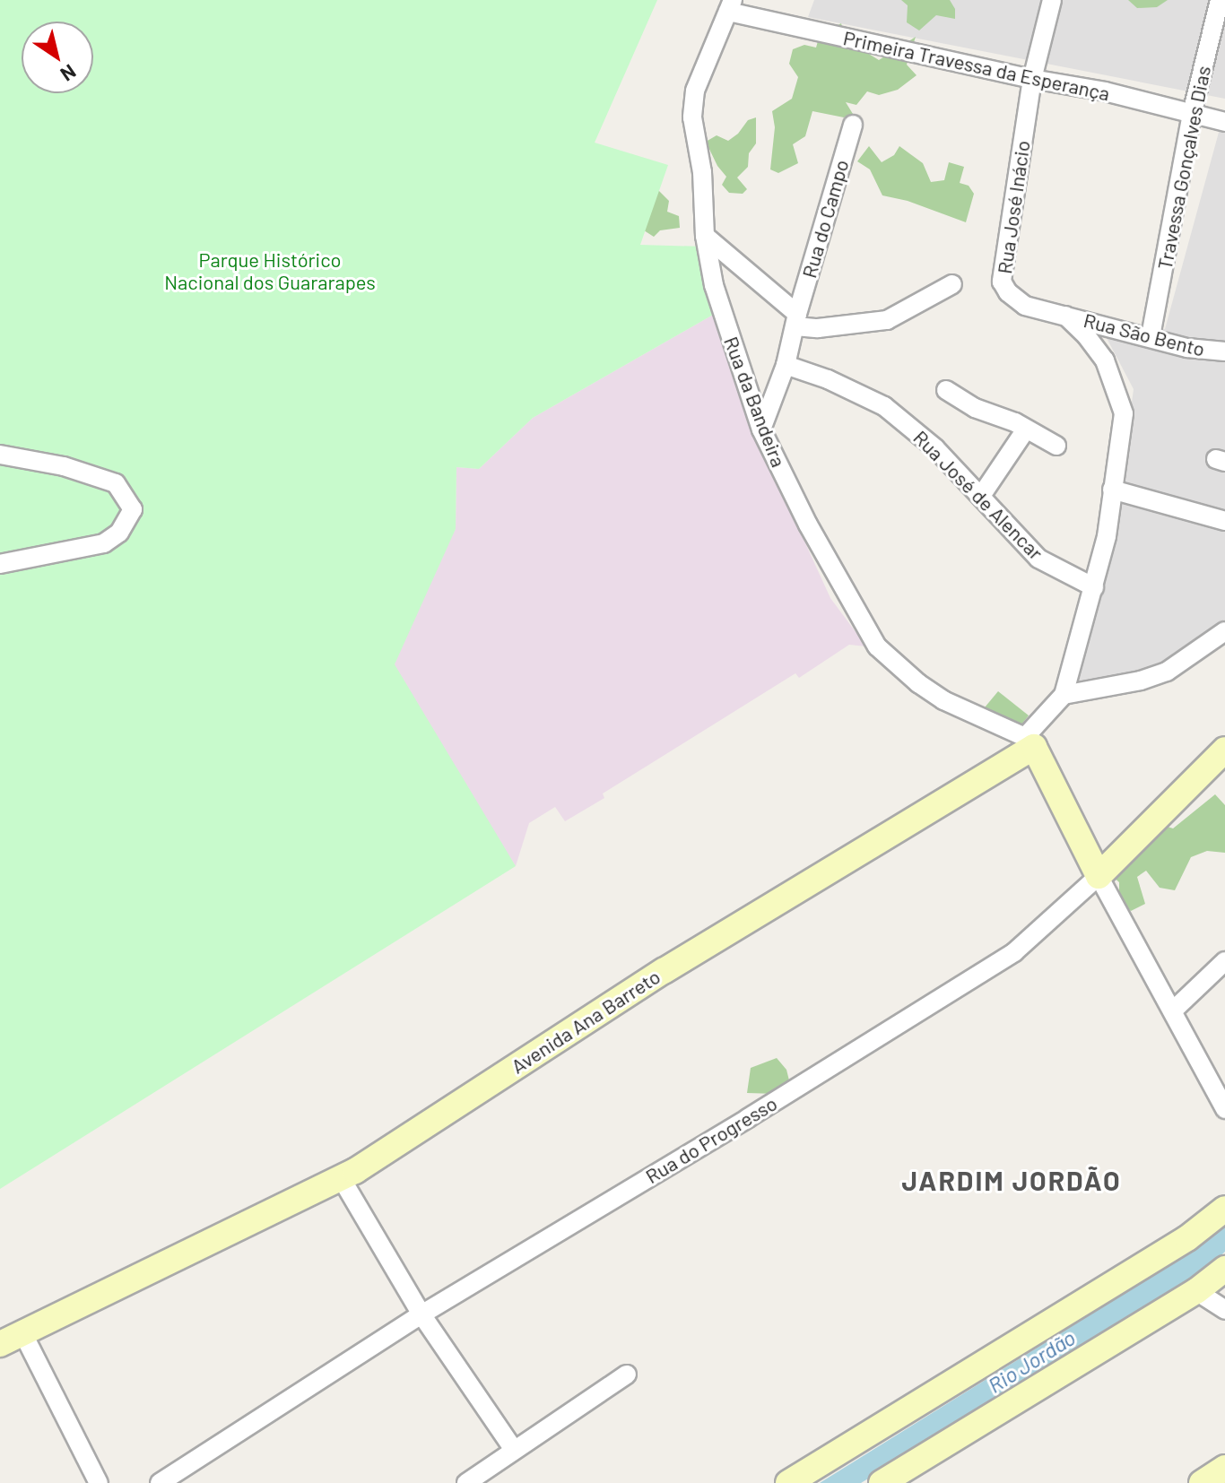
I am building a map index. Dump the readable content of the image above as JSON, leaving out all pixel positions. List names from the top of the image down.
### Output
{
  "streets": {
    "street": [
      "Primeira Travessa da Esperança",
      "Travessa Gonçalves Dias",
      "Rua José Inácio",
      "Rua do Campo",
      "Rua São Bento",
      "Rua da Bandeira",
      "Rua José de Alencar",
      "Avenida Ana Barreto",
      "Rua do Progresso"
    ]
  },
  "crossings": [
    ["Primeira Travessa da Esperança", "Travessa Gonçalves Dias"],
    ["Primeira Travessa da Esperança", "Rua José Inácio"],
    ["Primeira Travessa da Esperança", "Rua da Bandeira"],
    ["Travessa Gonçalves Dias", "Rua São Bento"],
    ["Rua José Inácio", "Rua São Bento"],
    ["Rua do Campo", "Rua da Bandeira"],
    ["Rua do Campo", "Rua José de Alencar"],
    ["Rua da Bandeira", "Avenida Ana Barreto"]
  ],
  "districts": ["JARDIM JORDÃO"],
  "water": ["Rio Jordão"],
  "parks": ["Parque Histórico Nacional dos Guararapes"],
  "north": "bottom right"
}
